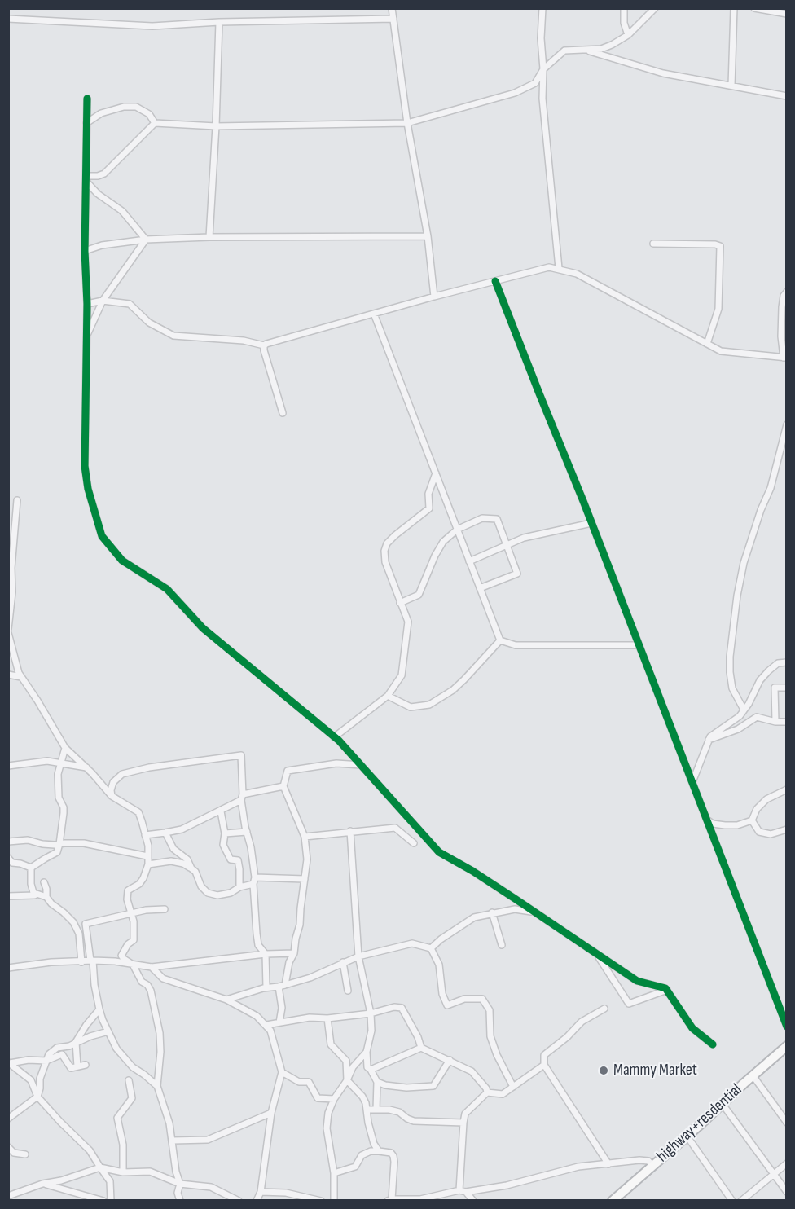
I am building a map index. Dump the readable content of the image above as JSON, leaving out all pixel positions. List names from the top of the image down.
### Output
{
  "streets": {
    "highway": ["highway+resdential"]
  },
  "places": ["Mammy Market"]
}
